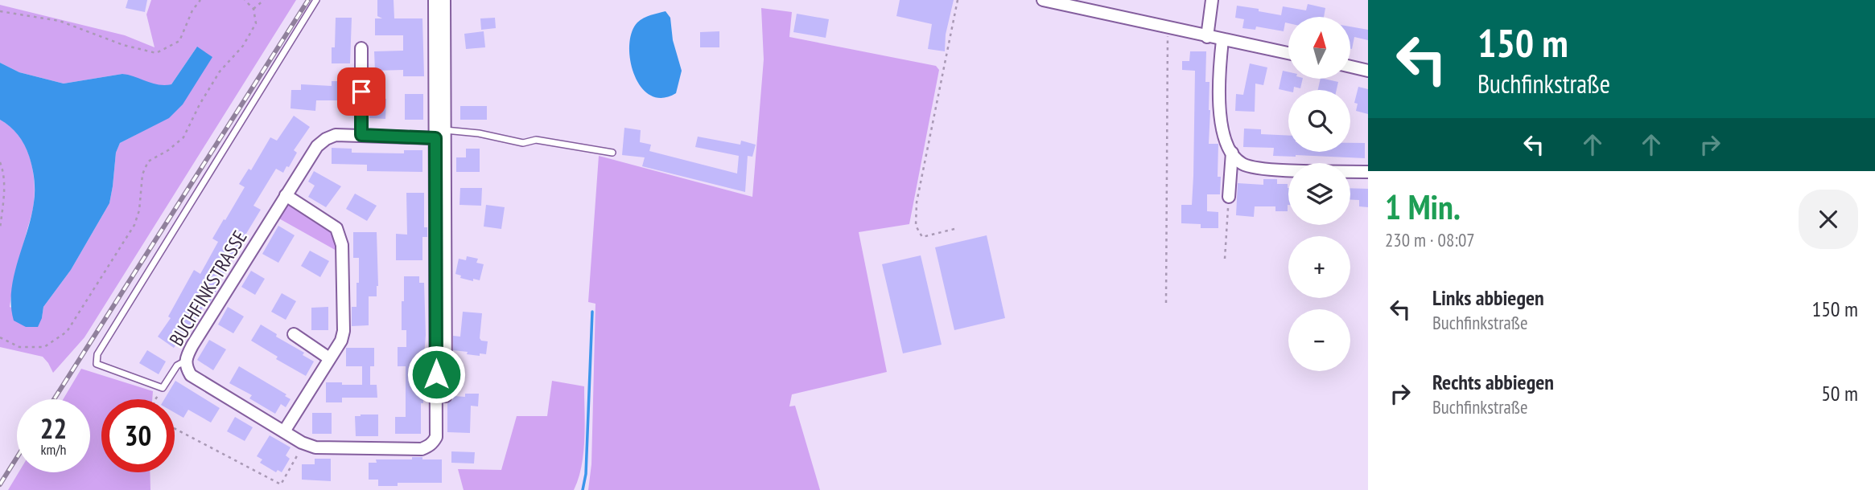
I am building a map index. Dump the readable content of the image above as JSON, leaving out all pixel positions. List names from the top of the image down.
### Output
{
  "streets": {
    "street": ["BUCHFINKSTRASSE"]
  },
  "north": "top",
  "page": {
    "turn": ["150 m", "Buchfinkstraße"],
    "map_buttons": ["+", "−"],
    "heading": ["1 Min.", "230 m · 08:07"],
    "list": [
      {
        "name": "Links abbiegen",
        "note": "Buchfinkstraße",
        "value": "150 m"
      },
      {
        "name": "Rechts abbiegen",
        "note": "Buchfinkstraße",
        "value": "50 m"
      }
    ],
    "speed": "22 km/h",
    "limit": "30"
  }
}
